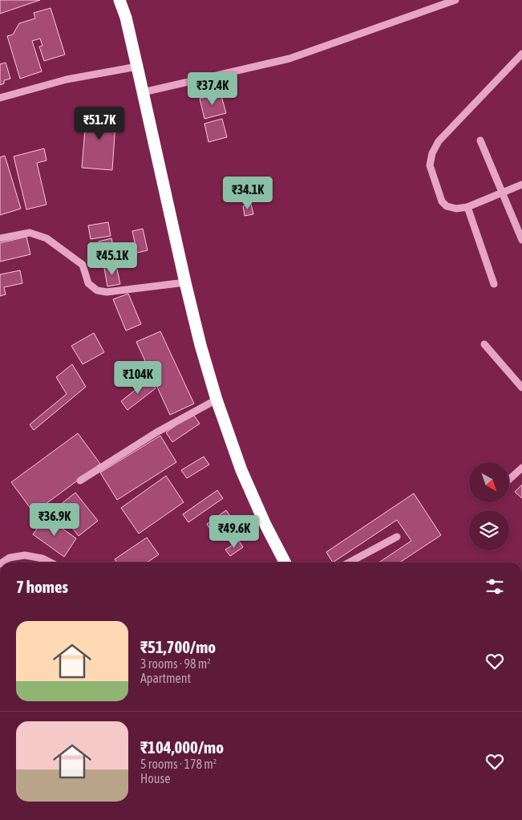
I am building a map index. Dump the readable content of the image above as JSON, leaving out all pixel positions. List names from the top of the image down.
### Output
{
  "north": "bottom right",
  "page": {
    "price": [
      "₹37.4K",
      "₹51.7K",
      "₹34.1K",
      "₹45.1K",
      "₹104K",
      "₹36.9K",
      "₹49.6K"
    ],
    "heading": "7 homes",
    "list": [
      {
        "name": "₹51,700/mo",
        "note": "3 rooms · 98 m² · Apartment"
      },
      {
        "name": "₹104,000/mo",
        "note": "5 rooms · 178 m² · House"
      }
    ]
  }
}
